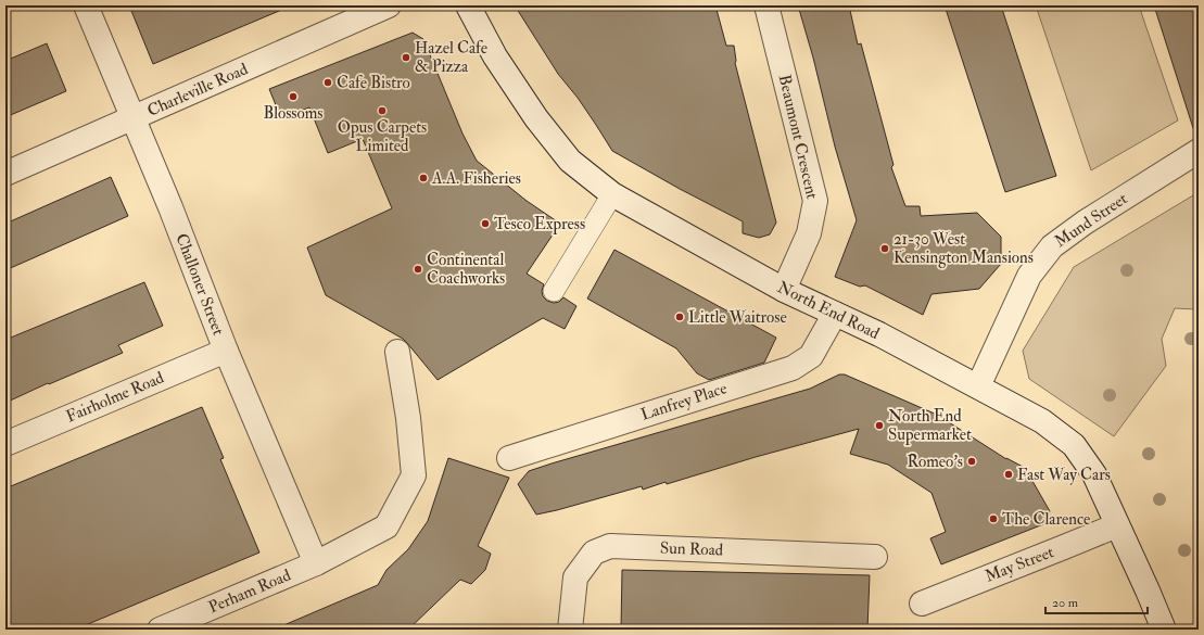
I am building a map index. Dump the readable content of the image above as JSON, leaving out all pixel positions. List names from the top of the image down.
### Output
{
  "streets": {
    "street": [
      "Charleville Road",
      "Beaumont Crescent",
      "Mund Street",
      "Challoner Street",
      "North End Road",
      "Fairholme Road",
      "Lanfrey Place",
      "Sun Road",
      "May Street",
      "Perham Road"
    ]
  },
  "crossings": [
    ["Charleville Road", "Challoner Street"],
    ["Beaumont Crescent", "North End Road"],
    ["Mund Street", "North End Road"],
    ["Challoner Street", "Fairholme Road"],
    ["Challoner Street", "Perham Road"],
    ["North End Road", "Lanfrey Place"],
    ["North End Road", "May Street"]
  ],
  "places": [
    "Hazel Cafe & Pizza",
    "Cafe Bistro",
    "Blossoms",
    "Opus Carpets Limited",
    "A.A. Fisheries",
    "Tesco Express",
    "21-30 West Kensington Mansions",
    "Continental Coachworks",
    "Little Waitrose",
    "North End Supermarket",
    "Romeo's",
    "Fast Way Cars",
    "The Clarence"
  ],
  "scale_bar": "20 m"
}
